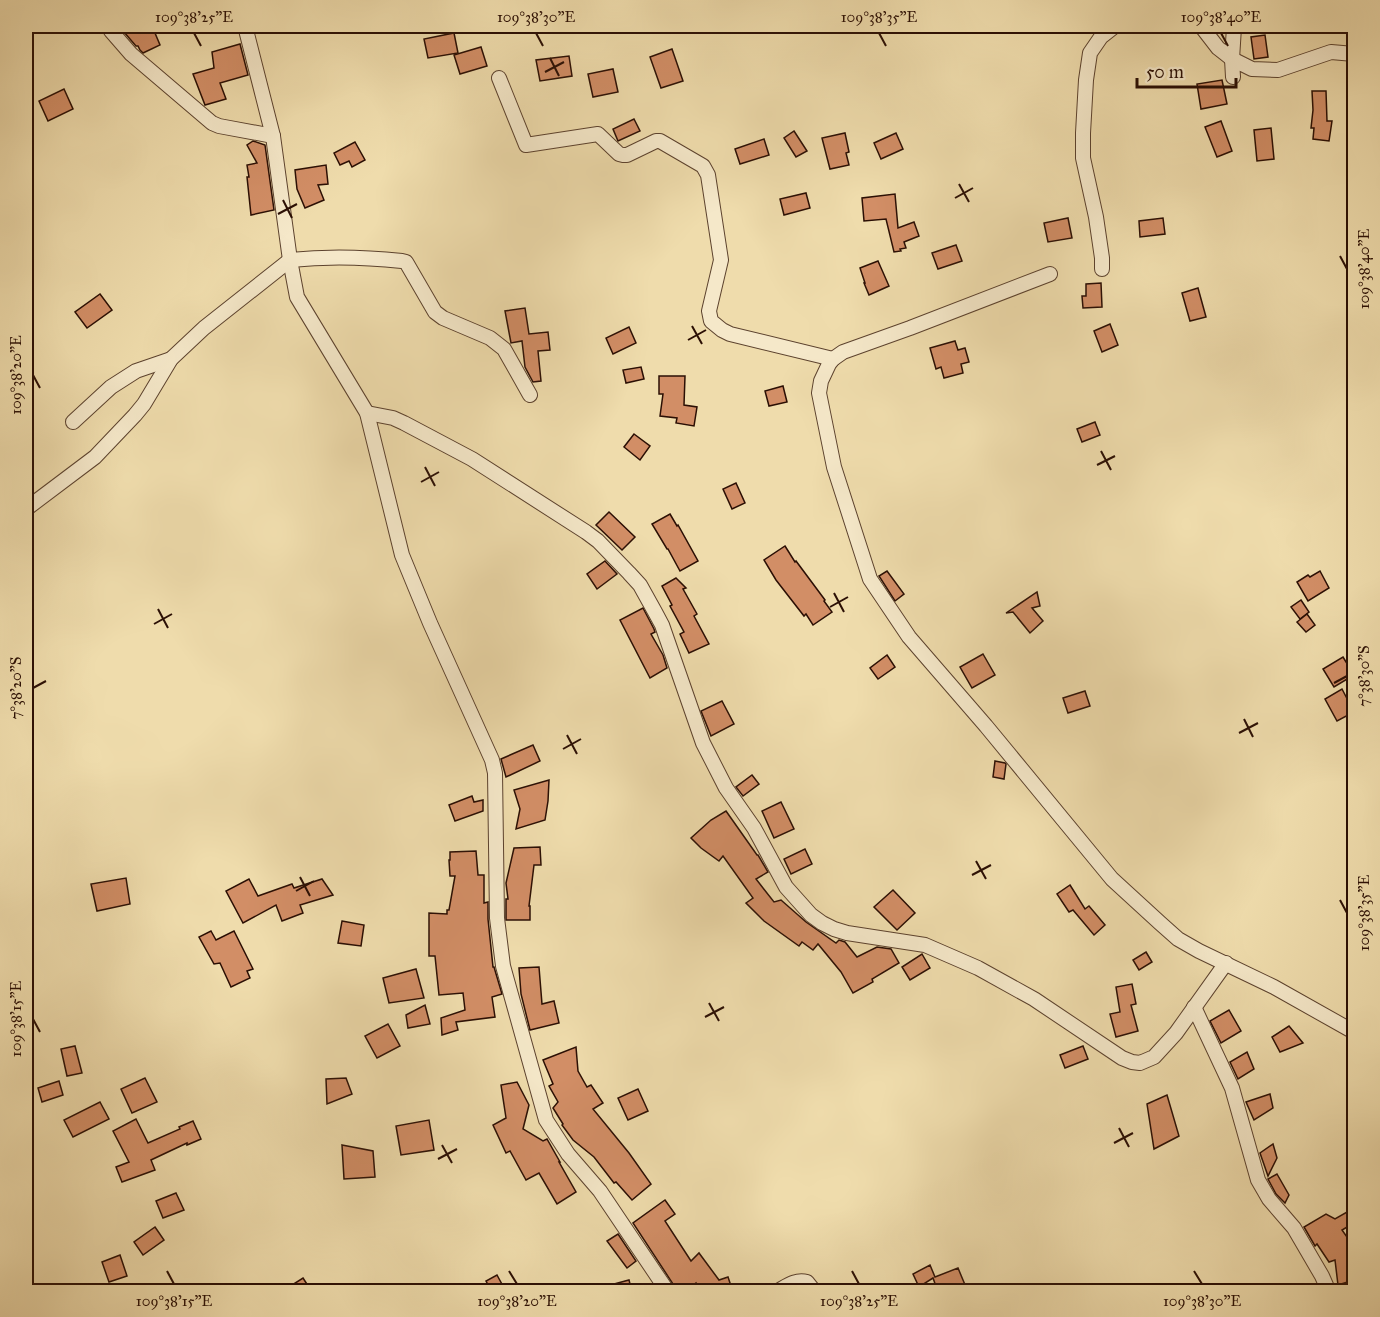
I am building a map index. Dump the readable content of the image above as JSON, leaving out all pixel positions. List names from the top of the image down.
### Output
{
  "scale_bar": "50 m",
  "coordinates": [
    "109°38'25\"E",
    "109°38'30\"E",
    "109°38'35\"E",
    "109°38'40\"E",
    "109°38'20\"E",
    "7°38'30\"S",
    "7°38'20\"S",
    "109°38'15\"E"
  ]
}
